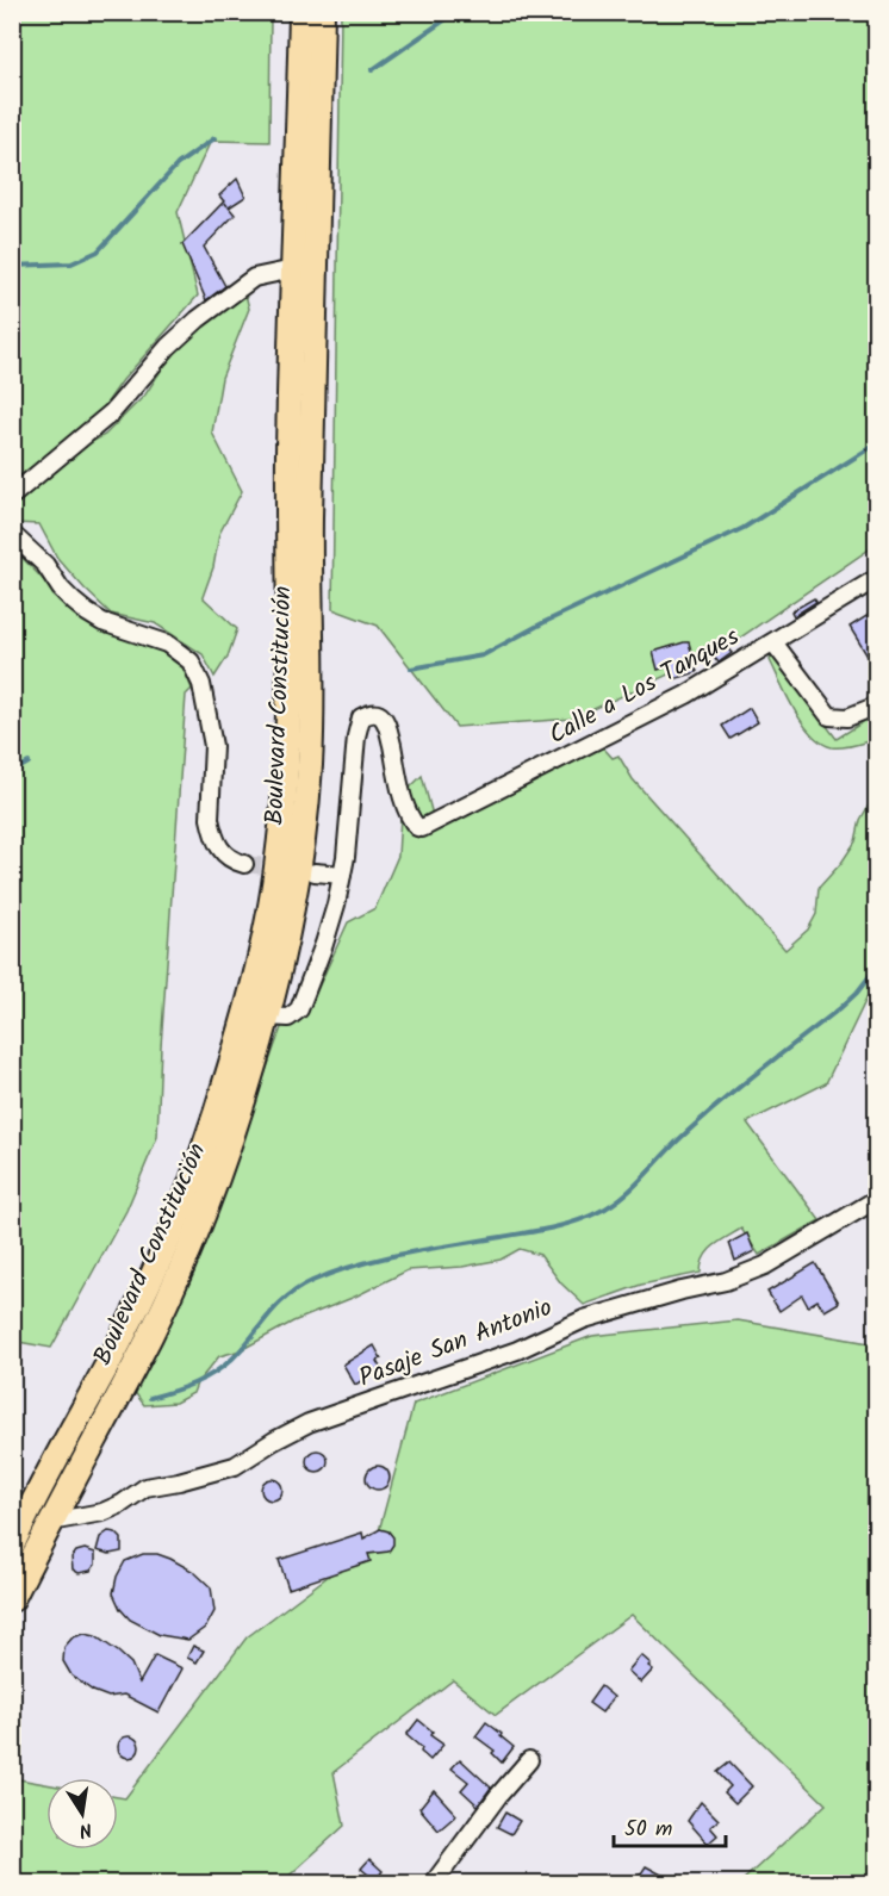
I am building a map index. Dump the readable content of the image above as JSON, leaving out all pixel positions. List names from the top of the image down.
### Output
{
  "streets": {
    "highway": ["Boulevard Constitución"],
    "street": ["Calle a Los Tanques", "Pasaje San Antonio"]
  },
  "crossings": [
    ["Boulevard Constitución", "Pasaje San Antonio"]
  ],
  "scale_bar": "50 m",
  "north": "bottom"
}
